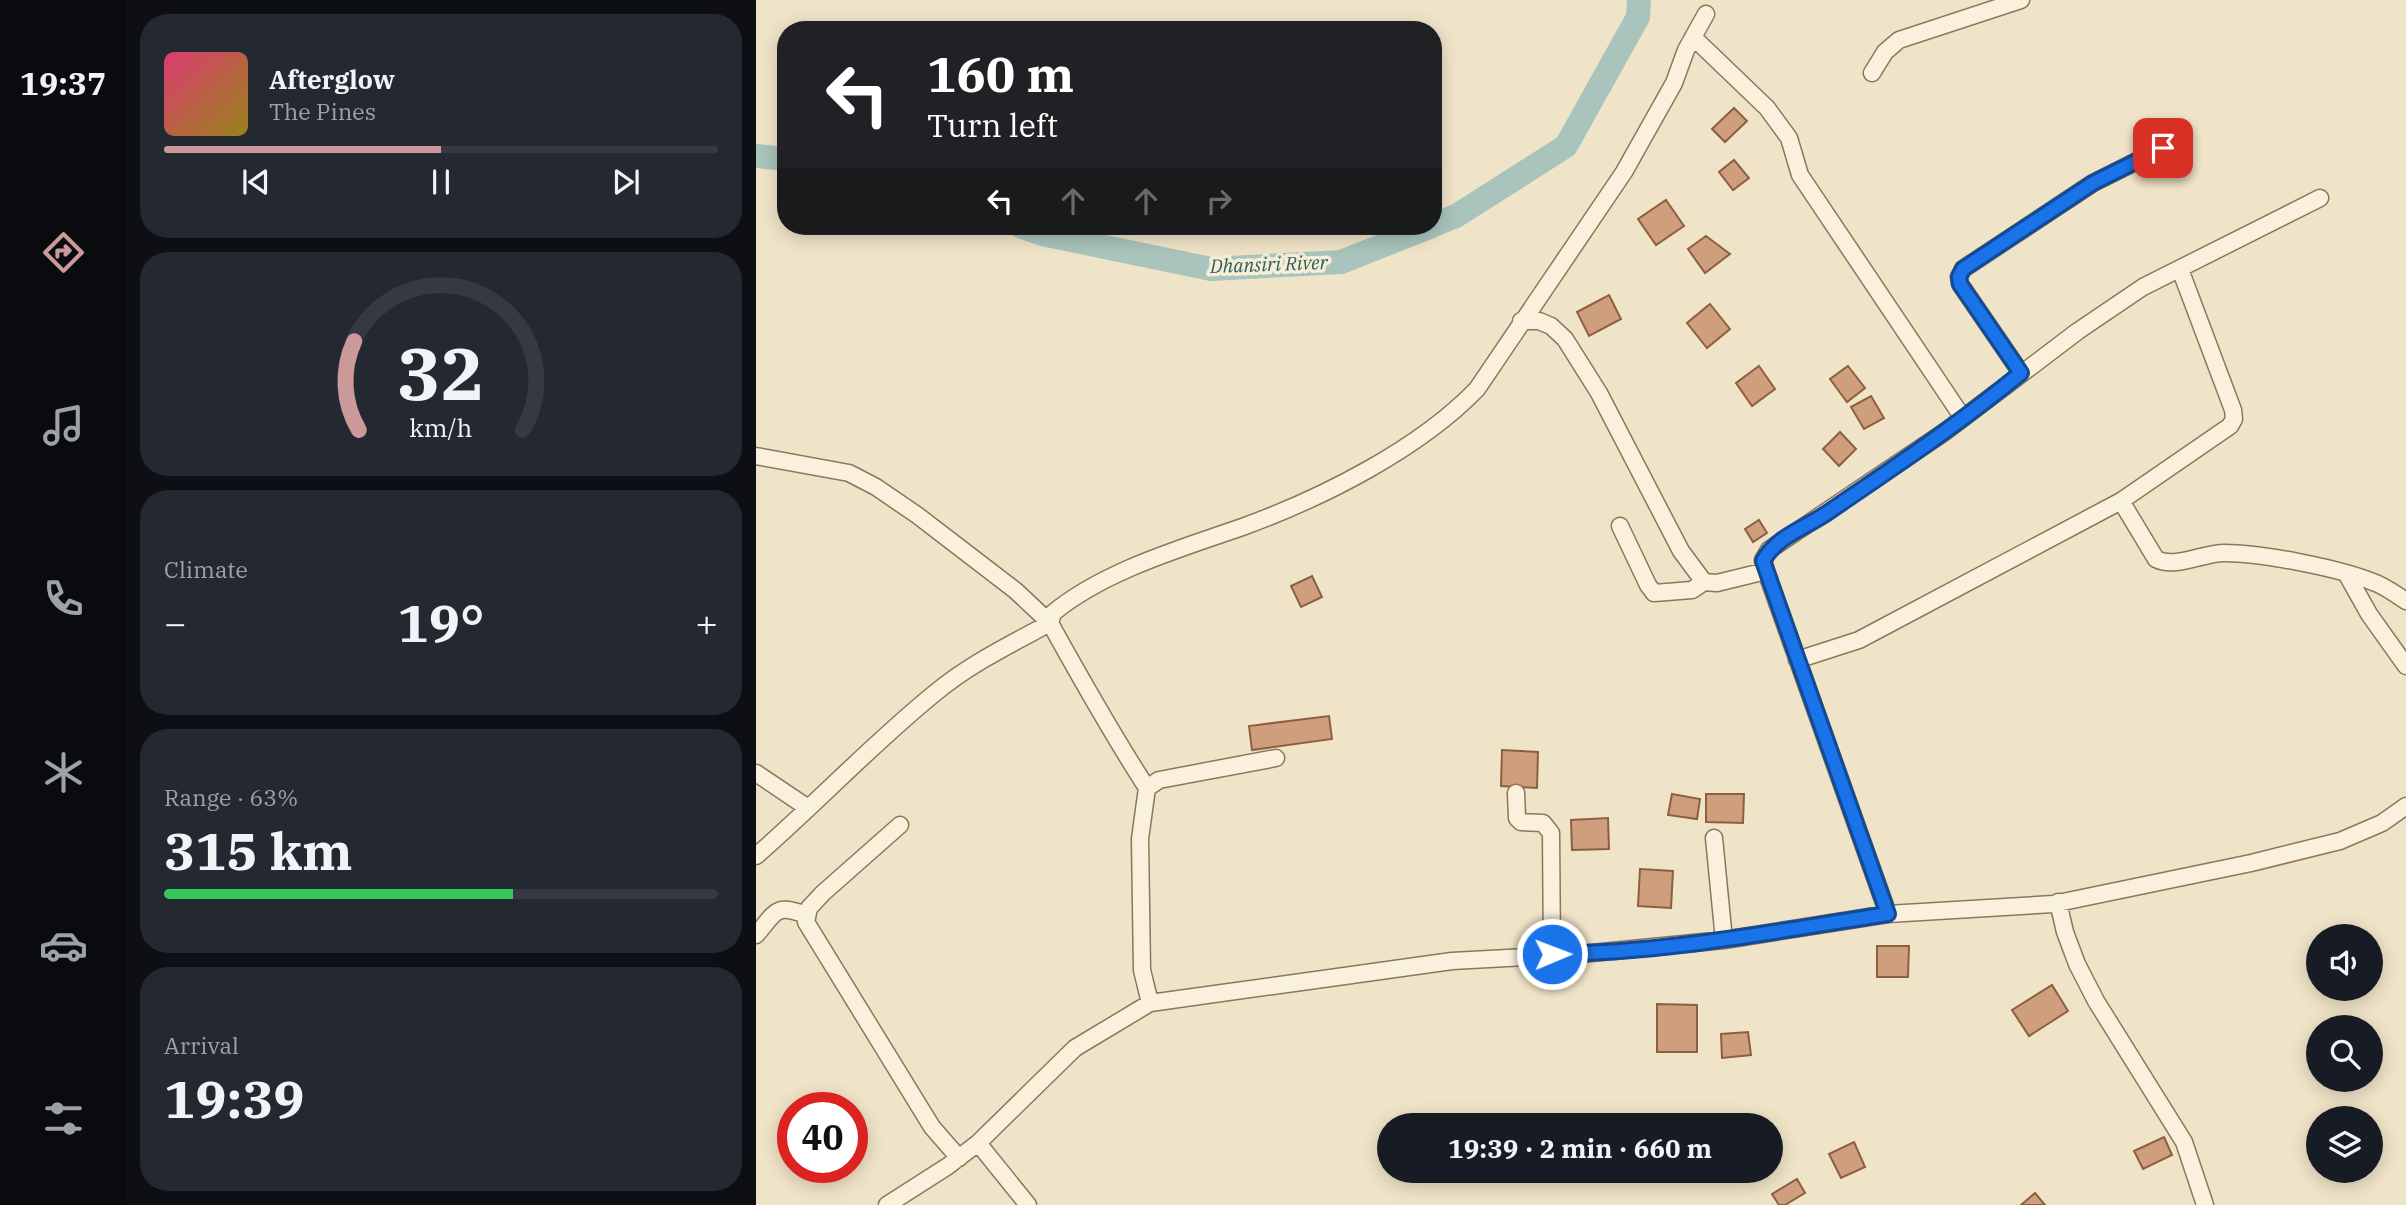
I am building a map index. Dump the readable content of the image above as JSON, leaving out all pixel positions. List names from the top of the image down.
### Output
{
  "water": ["Dhansiri River"],
  "page": {
    "tabs": "19:37",
    "turn": ["160 m", "Turn left"],
    "song": ["Afterglow", "The Pines"],
    "tile": [
      "Climate",
      ["Range · 63%", "315 km"],
      ["Arrival", "19:39"]
    ],
    "heat": ["−", "19°", "+"],
    "limit": "40",
    "trip": "19:39 · 2 min · 660 m",
    "gauge": ["32", "km/h"]
  }
}
